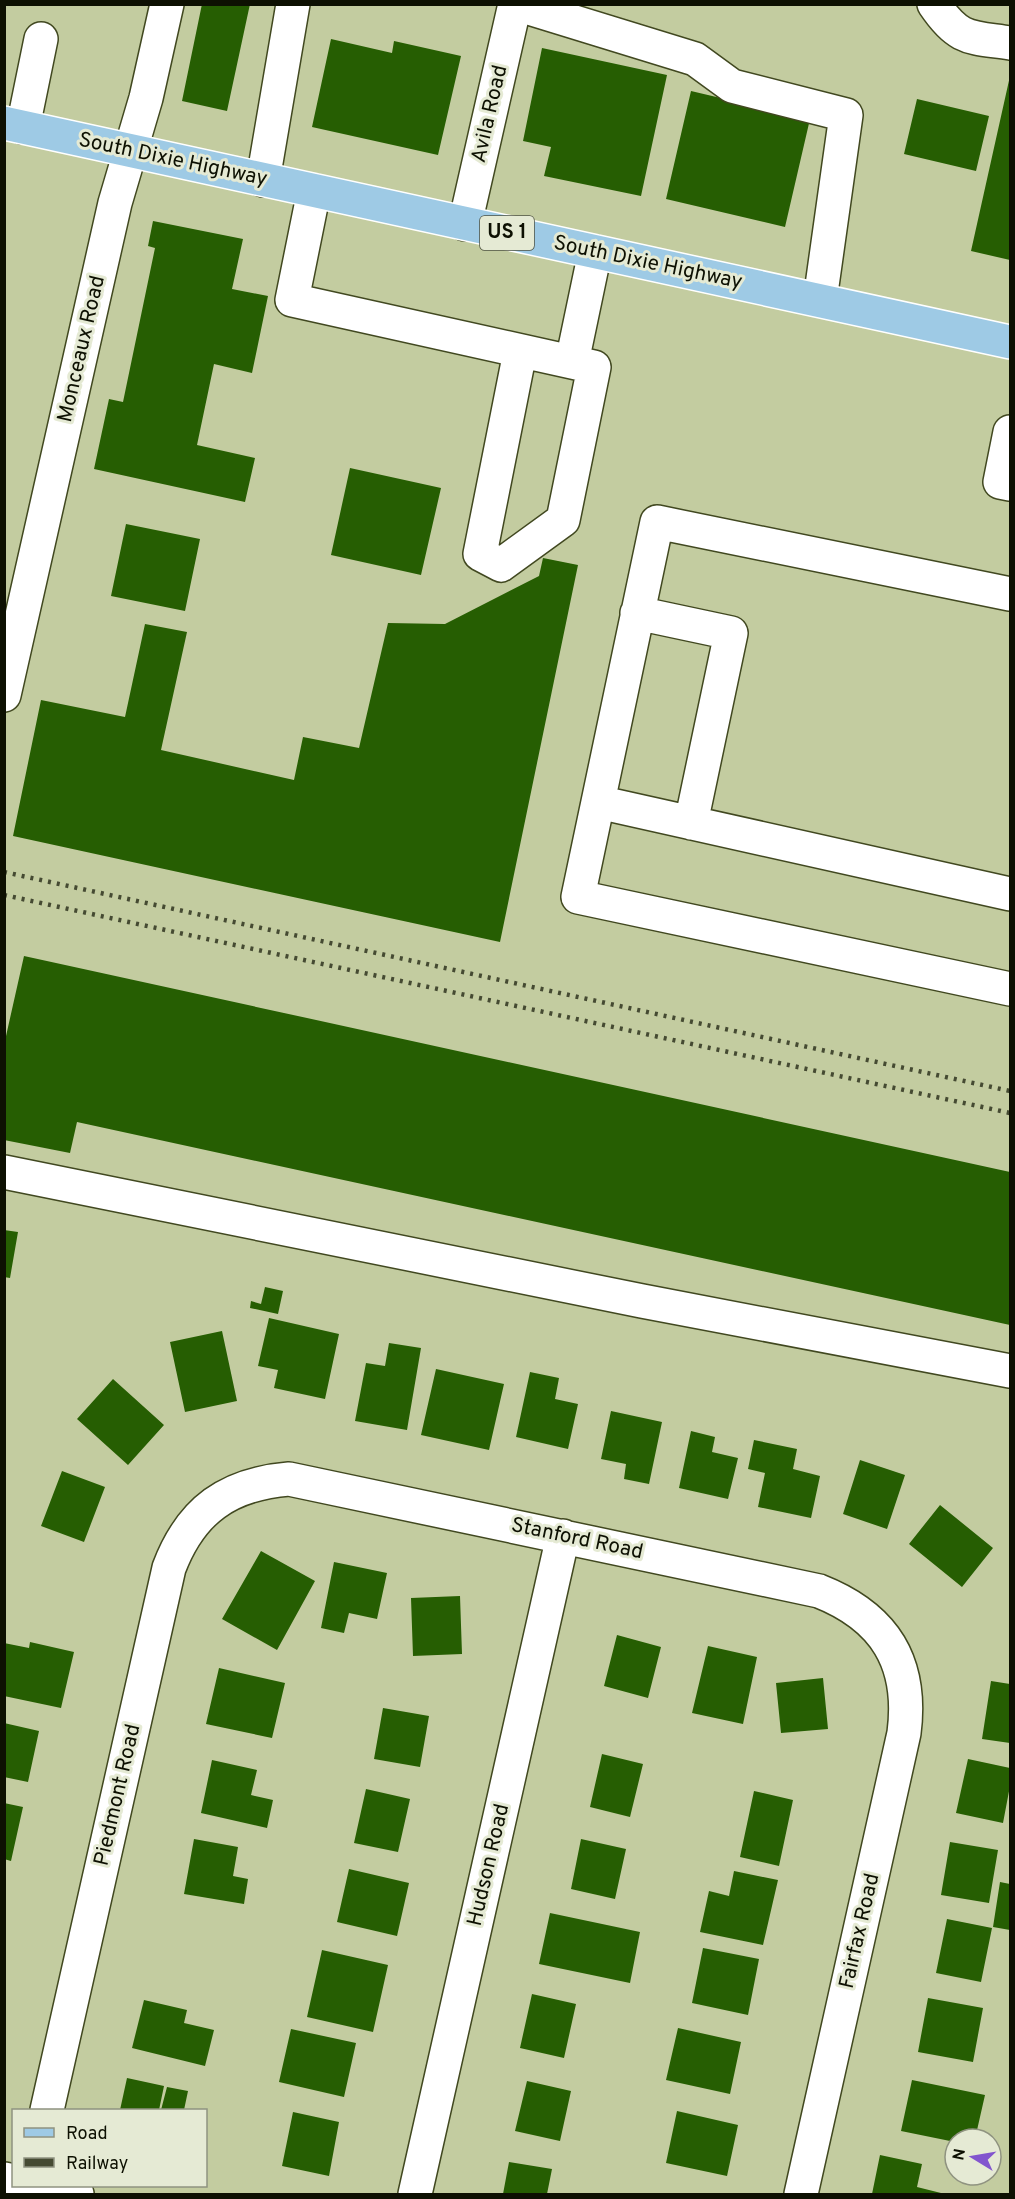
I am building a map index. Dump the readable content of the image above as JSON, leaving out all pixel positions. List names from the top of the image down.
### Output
{
  "streets": {
    "main road": ["South Dixie Highway", "US 1"],
    "street": [
      "Avila Road",
      "Monceaux Road",
      "Stanford Road",
      "Piedmont Road",
      "Hudson Road",
      "Fairfax Road"
    ]
  },
  "crossings": [
    ["Avila Road", "South Dixie Highway"],
    ["South Dixie Highway", "Monceaux Road"],
    ["Stanford Road", "Piedmont Road"],
    ["Stanford Road", "Hudson Road"],
    ["Stanford Road", "Fairfax Road"]
  ],
  "legend": ["Road", "Railway"],
  "north": "left"
}
